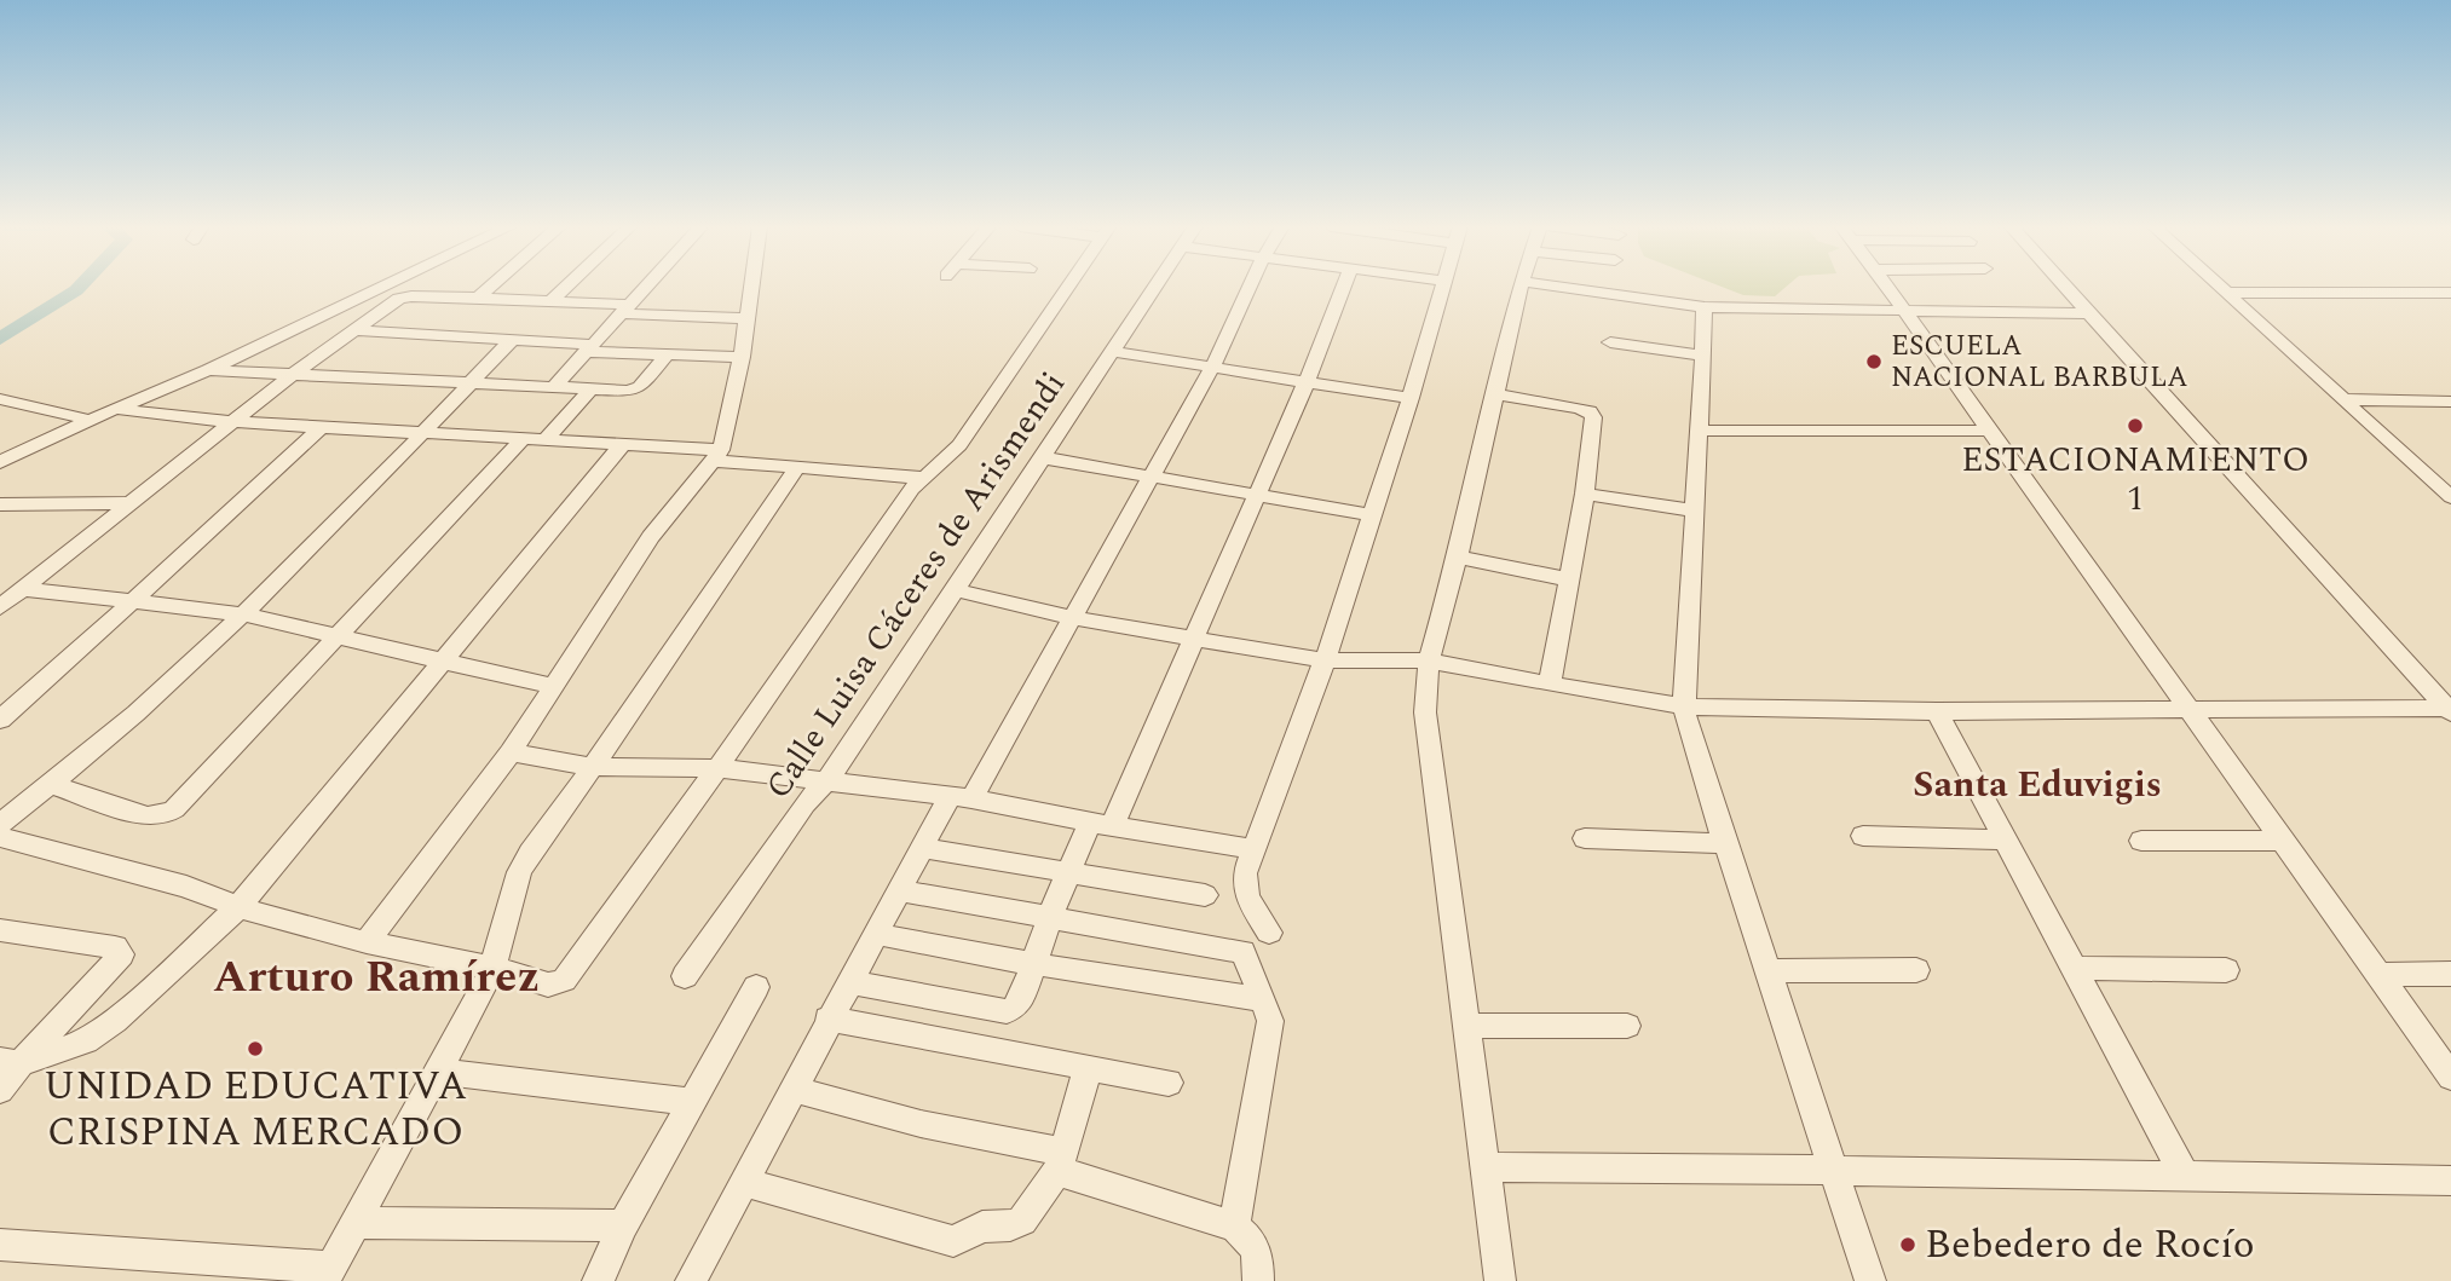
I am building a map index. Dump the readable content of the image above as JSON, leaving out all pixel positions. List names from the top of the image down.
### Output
{
  "streets": {
    "street": ["Calle Luisa Cáceres de Arismendi"]
  },
  "districts": ["Santa Eduvigis", "Arturo Ramírez"],
  "places": [
    "ESCUELA NACIONAL BARBULA",
    "ESTACIONAMIENTO 1",
    "UNIDAD EDUCATIVA CRISPINA MERCADO",
    "Bebedero de Rocío"
  ]
}
